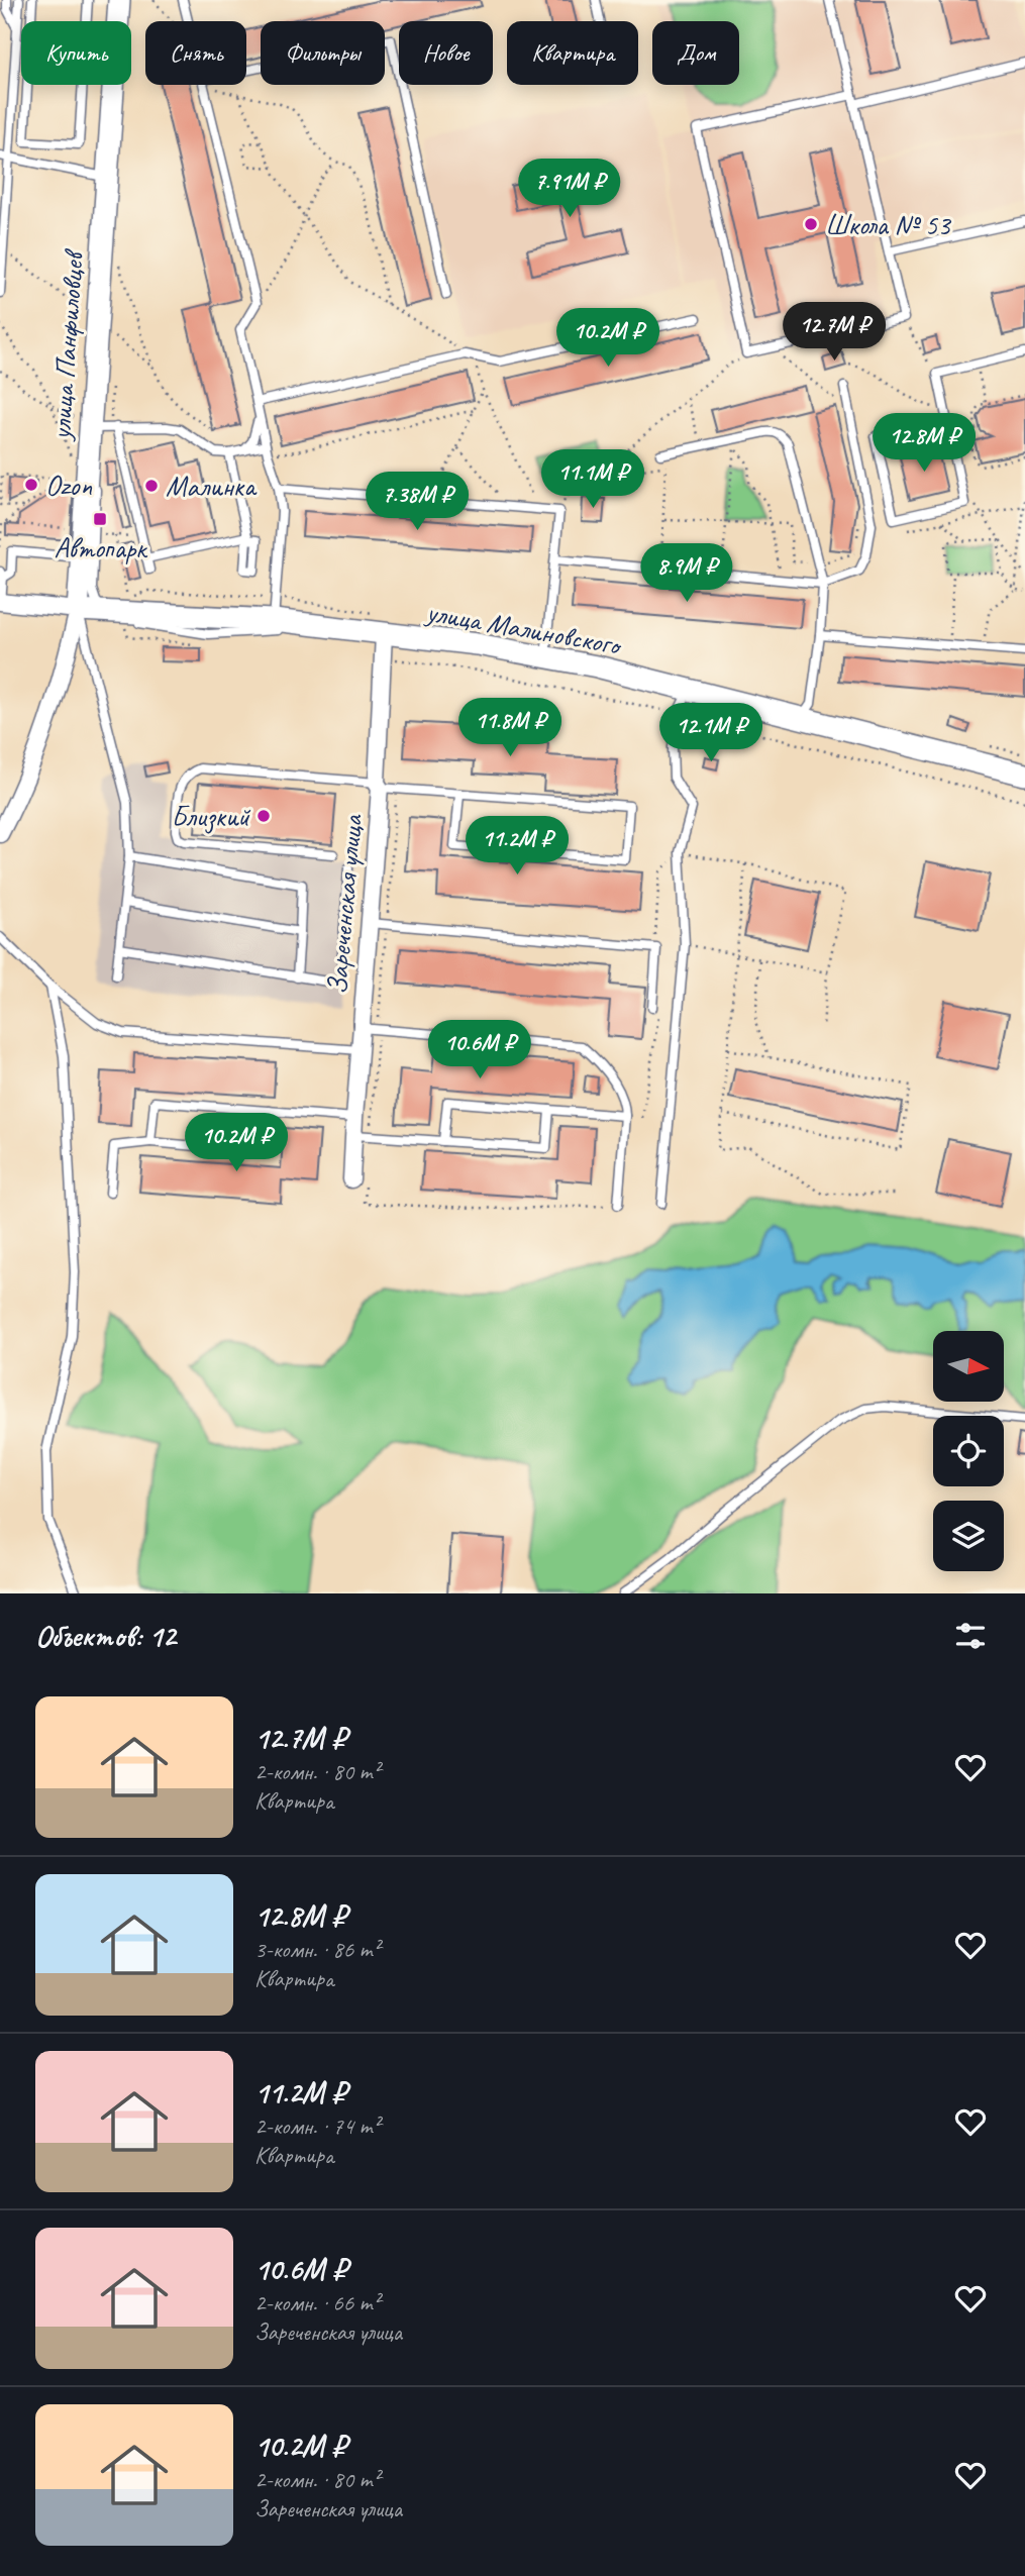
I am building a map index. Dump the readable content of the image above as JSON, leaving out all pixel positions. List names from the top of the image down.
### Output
{
  "streets": {
    "street": ["улица Панфиловцев", "улица Малиновского", "Зареченская улица"]
  },
  "crossings": [
    ["улица Малиновского", "Зареченская улица"]
  ],
  "places": {
    "other": [
      "Школа № 53",
      "Ozon",
      "Малинка",
      "Близкий"
    ],
    "transit": ["Автопарк"]
  },
  "north": "right",
  "page": {
    "chip": [
      "Купить",
      "Снять",
      "Фильтры",
      "Новое",
      "Квартира",
      "Дом"
    ],
    "price": [
      "7.91M ₽",
      "12.7M ₽",
      "10.2M ₽",
      "12.8M ₽",
      "11.1M ₽",
      "7.38M ₽",
      "8.9M ₽",
      "11.8M ₽",
      "12.1M ₽",
      "11.2M ₽",
      "10.6M ₽",
      "10.2M ₽"
    ],
    "heading": "Объектов: 12",
    "list": [
      {
        "name": "12.7M ₽",
        "note": "2-комн. · 80 m² · Квартира"
      },
      {
        "name": "12.8M ₽",
        "note": "3-комн. · 86 m² · Квартира"
      },
      {
        "name": "11.2M ₽",
        "note": "2-комн. · 74 m² · Квартира"
      },
      {
        "name": "10.6M ₽",
        "note": "2-комн. · 66 m² · Зареченская улица"
      },
      {
        "name": "10.2M ₽",
        "note": "2-комн. · 80 m² · Зареченская улица"
      }
    ]
  }
}
